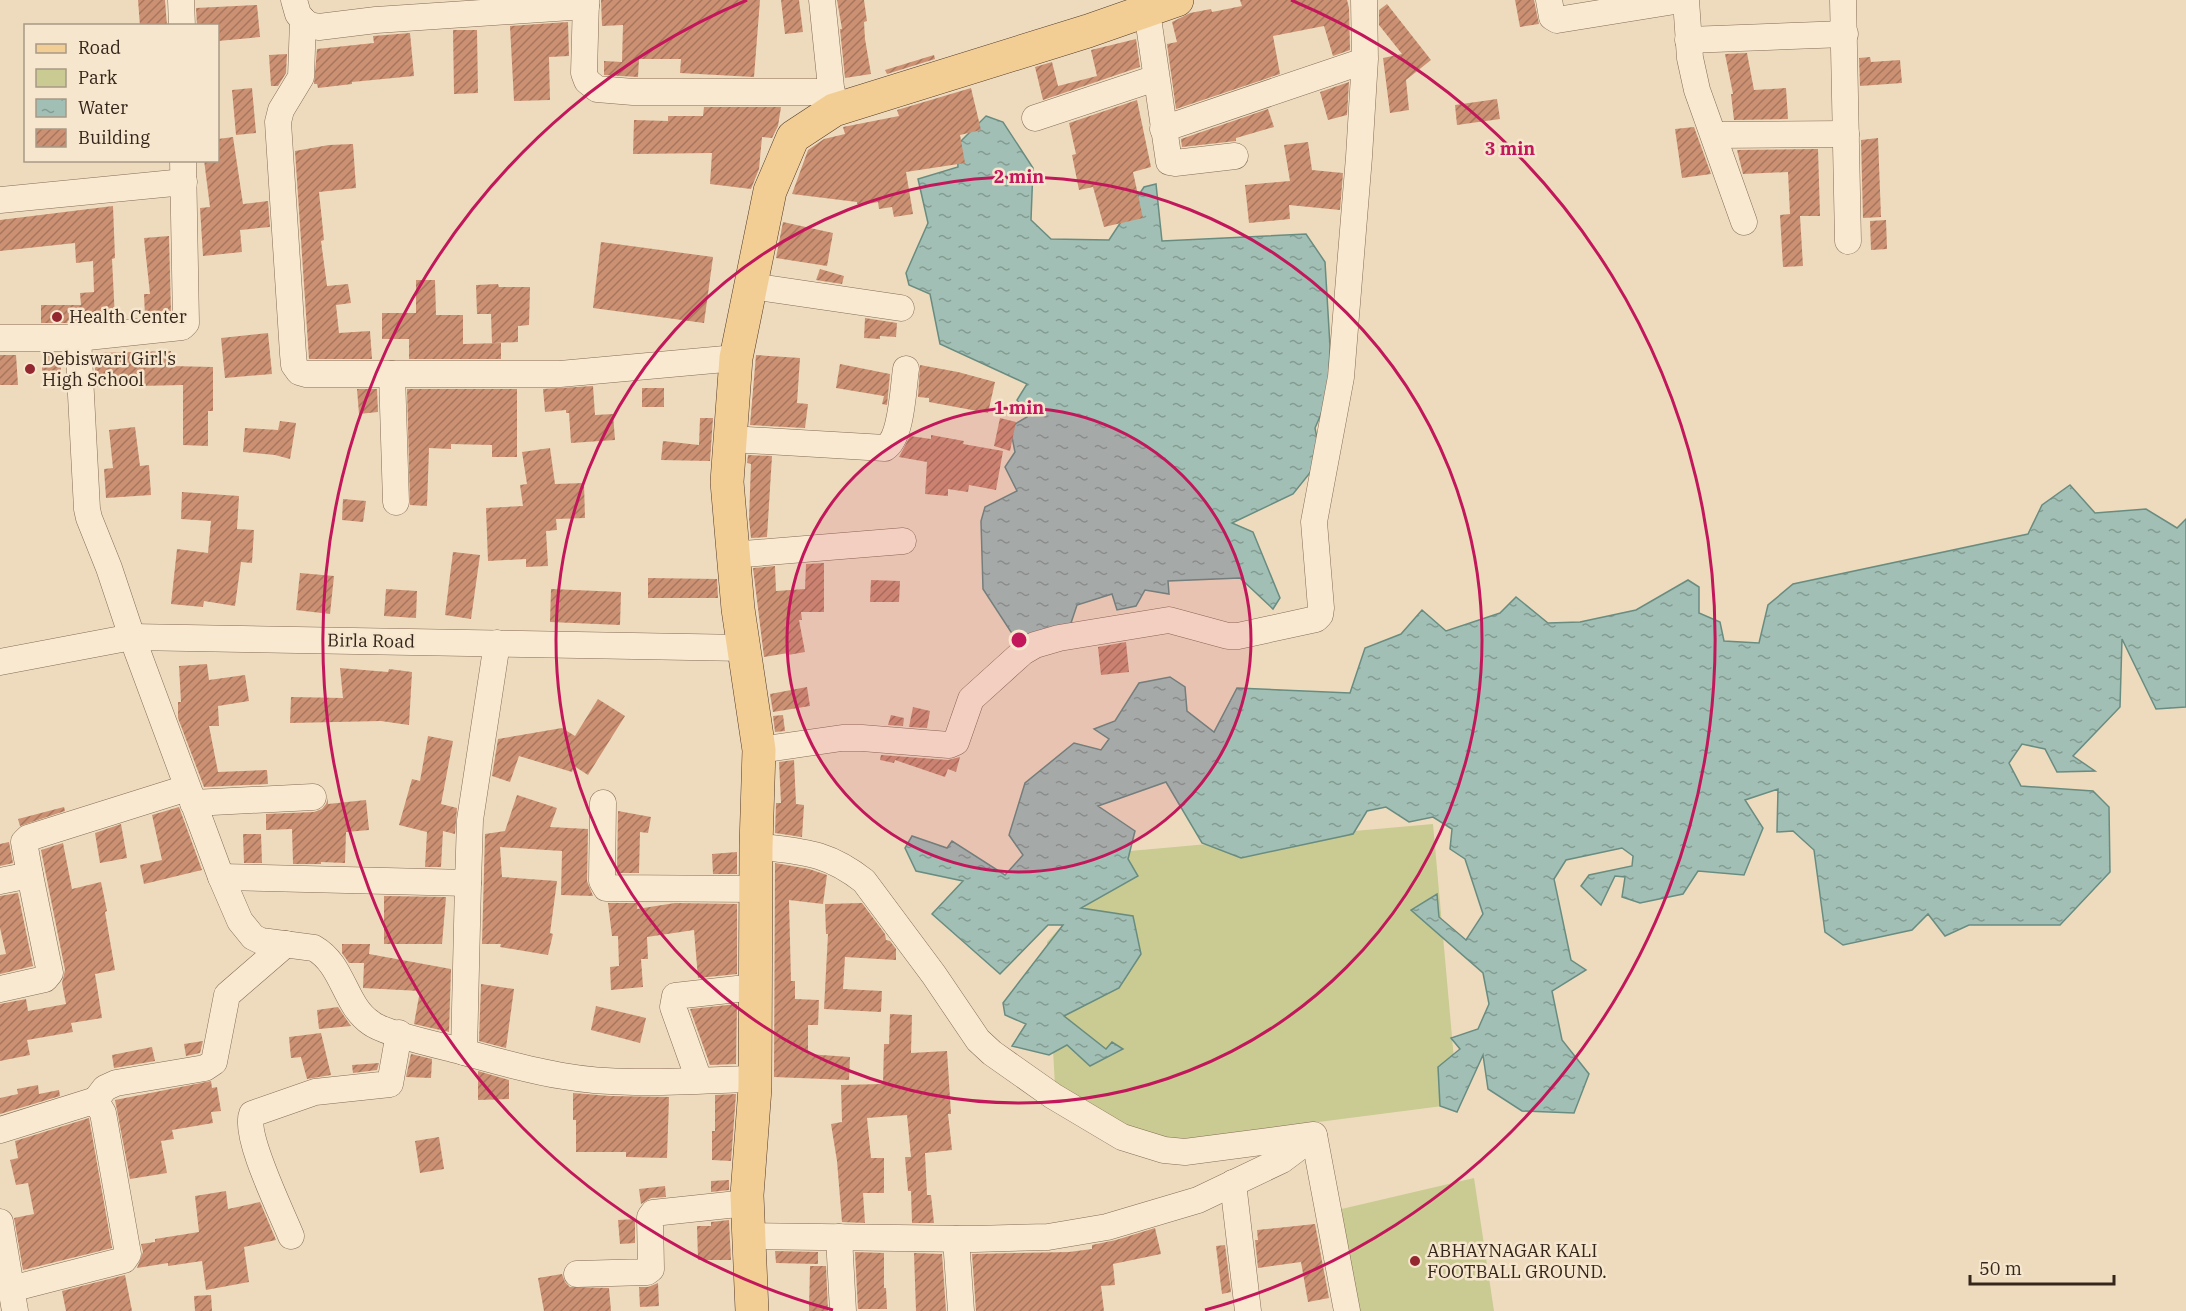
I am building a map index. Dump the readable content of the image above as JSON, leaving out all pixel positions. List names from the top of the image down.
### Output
{
  "streets": {
    "street": ["Birla Road"]
  },
  "places": ["Health Center", "Debiswari Girl's High School", "ABHAYNAGAR KALI FOOTBALL GROUND."],
  "legend": [
    "Road",
    "Park",
    "Water",
    "Building"
  ],
  "scale_bar": "50 m",
  "rings": ["3 min", "2 min", "1 min"]
}
